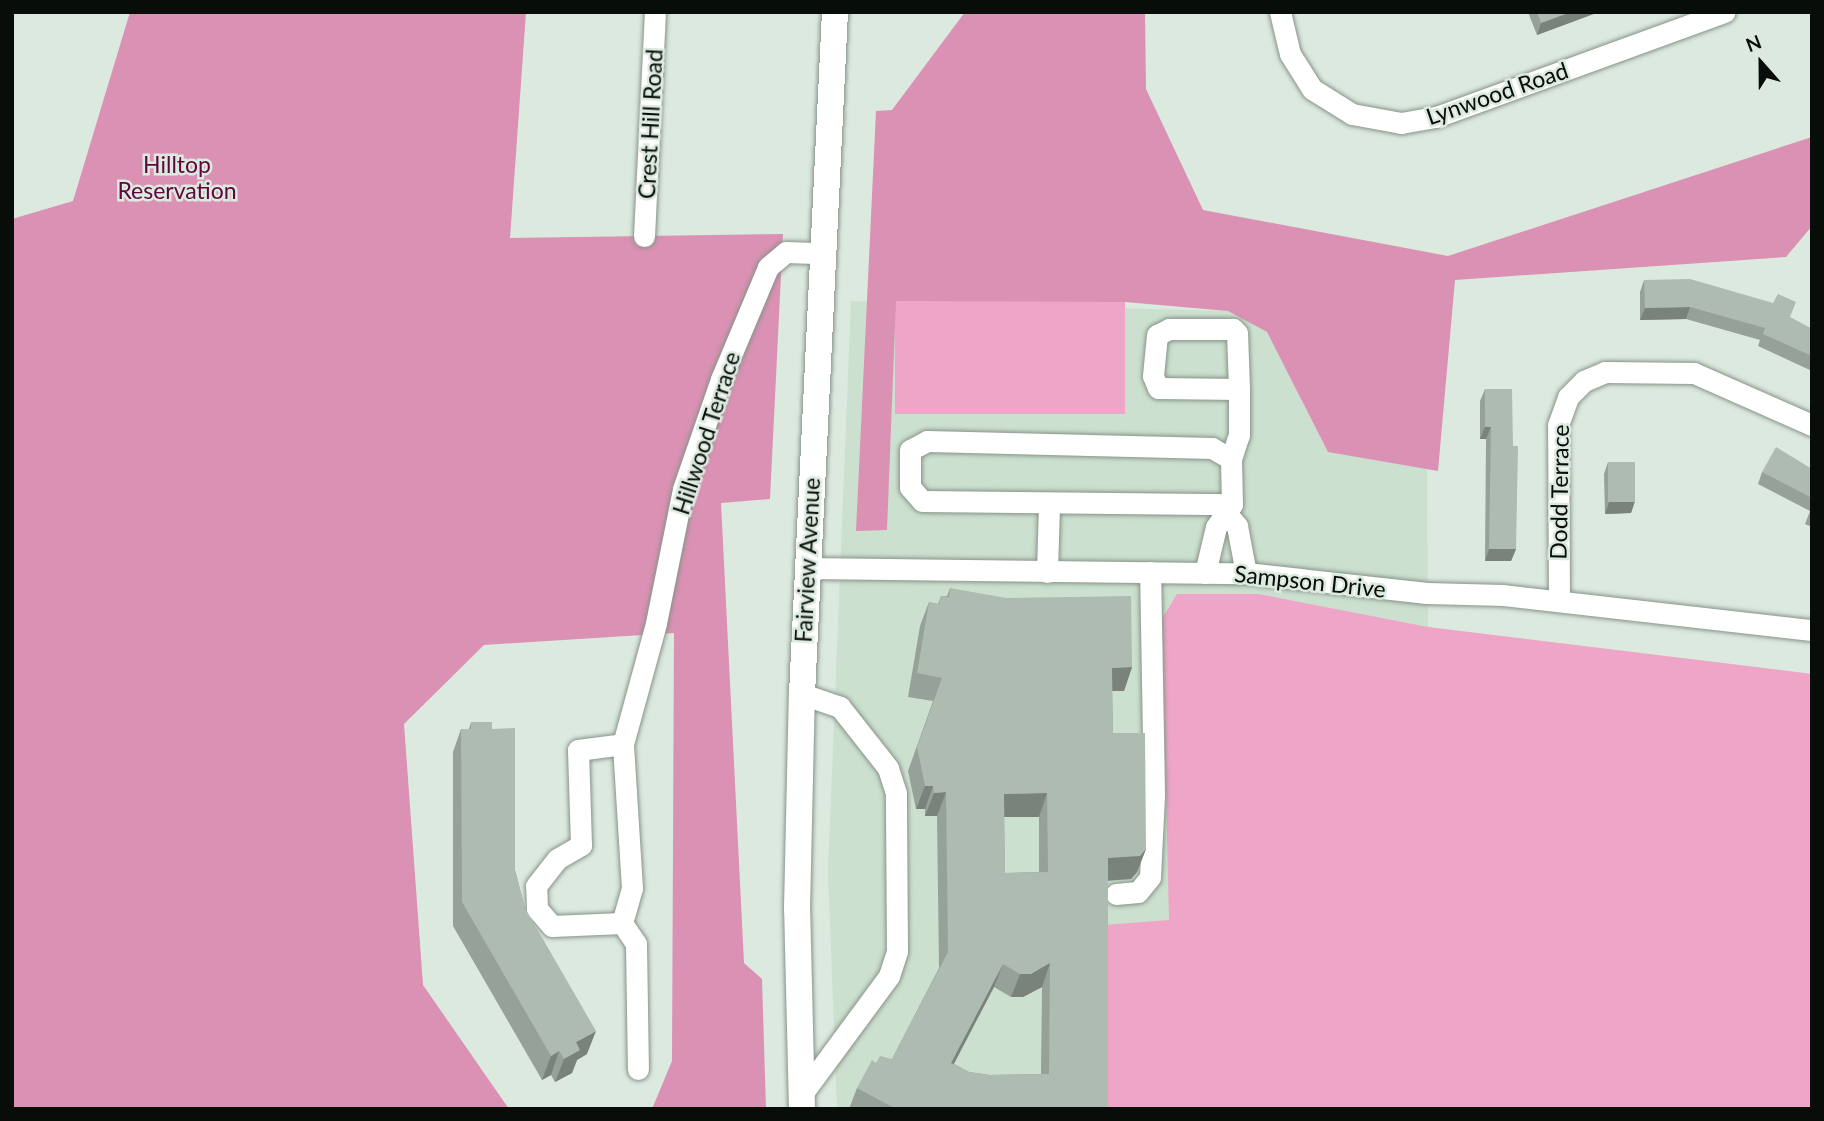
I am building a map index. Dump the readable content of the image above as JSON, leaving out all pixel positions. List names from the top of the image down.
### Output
{
  "streets": {
    "main road": ["Fairview Avenue"],
    "street": [
      "Lynwood Road",
      "Crest Hill Road",
      "Hillwood Terrace",
      "Dodd Terrace",
      "Sampson Drive"
    ]
  },
  "crossings": [
    ["Hillwood Terrace", "Fairview Avenue"],
    ["Dodd Terrace", "Sampson Drive"],
    ["Fairview Avenue", "Sampson Drive"]
  ],
  "parks": ["Hilltop Reservation"],
  "north": "top"
}
